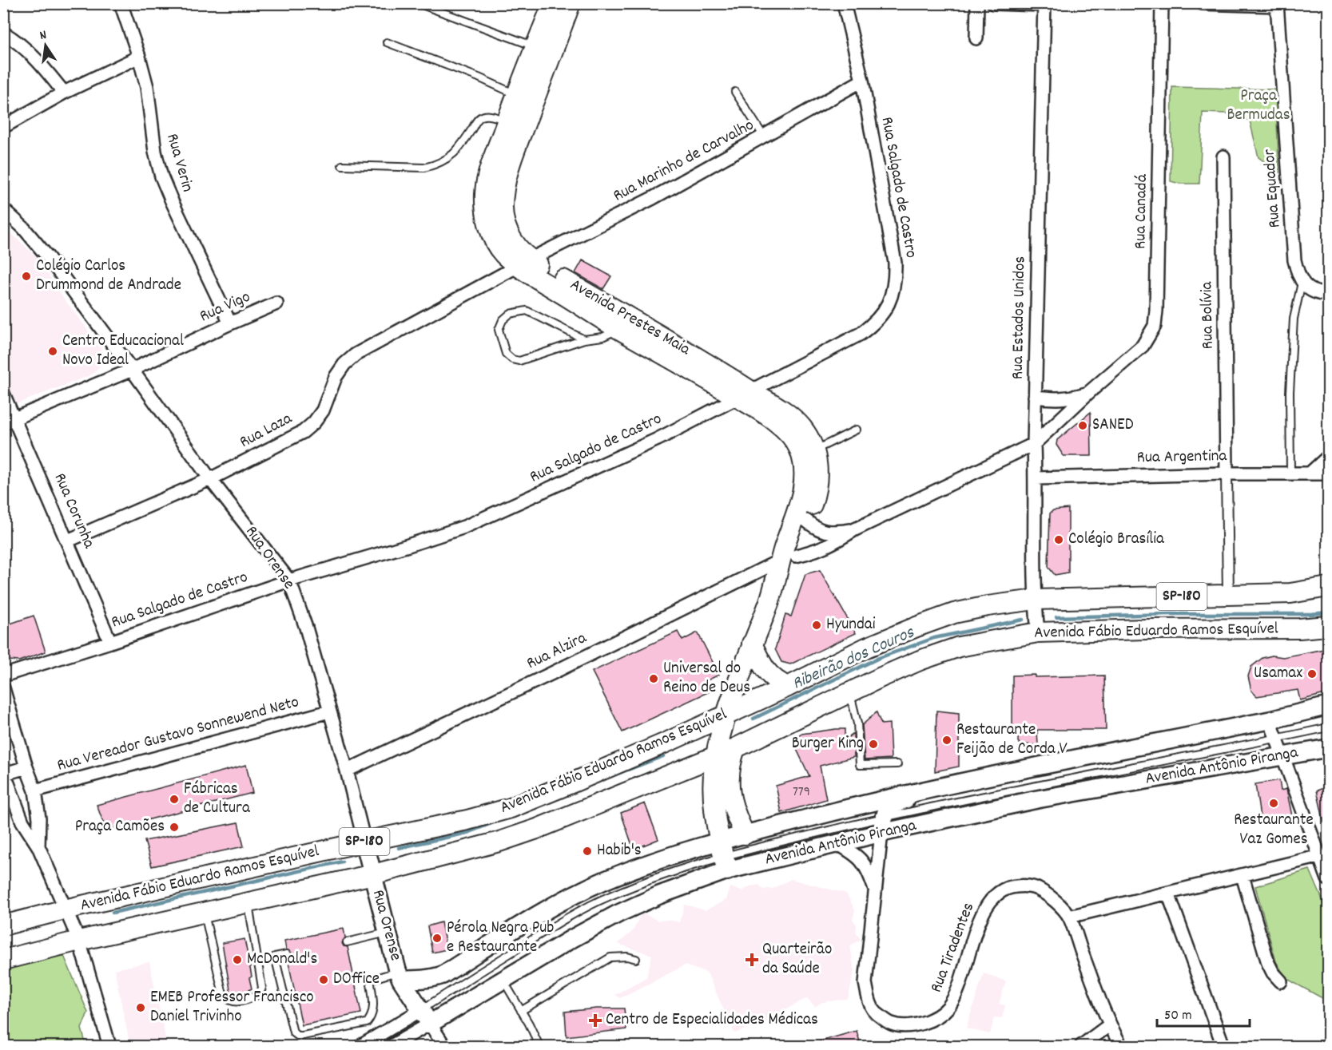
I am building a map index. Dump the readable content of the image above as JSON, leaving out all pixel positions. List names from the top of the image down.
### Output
{
  "streets": {
    "main road": [
      "Avenida Prestes Maia",
      "Rua Orense",
      "SP-180",
      "Avenida Fábio Eduardo Ramos Esquível",
      "Avenida Antônio Piranga"
    ],
    "street": [
      "Rua Marinho de Carvalho",
      "Rua Verin",
      "Rua Salgado de Castro",
      "Rua Equador",
      "Rua Canadá",
      "Rua Vigo",
      "Rua Bolívia",
      "Rua Estados Unidos",
      "Rua Laza",
      "Rua Argentina",
      "Rua Corunha",
      "Rua Alzira",
      "Rua Vereador Gustavo Sonnewend Neto",
      "Rua Tiradentes"
    ]
  },
  "crossings": [
    ["Rua Marinho de Carvalho", "Rua Salgado de Castro"],
    ["Rua Marinho de Carvalho", "Avenida Prestes Maia"],
    ["Rua Marinho de Carvalho", "Rua Laza"],
    ["Rua Verin", "Rua Vigo"],
    ["Rua Salgado de Castro", "Avenida Prestes Maia"],
    ["Rua Salgado de Castro", "Rua Corunha"],
    ["Rua Salgado de Castro", "Rua Orense"],
    ["Rua Canadá", "Rua Estados Unidos"],
    ["Rua Canadá", "Rua Alzira"],
    ["Rua Vigo", "Rua Corunha"],
    ["Rua Vigo", "Rua Orense"],
    ["Rua Bolívia", "Rua Argentina"],
    ["Avenida Prestes Maia", "Rua Laza"],
    ["Avenida Prestes Maia", "Avenida Fábio Eduardo Ramos Esquível"],
    ["Avenida Prestes Maia", "Rua Alzira"],
    ["Avenida Prestes Maia", "Avenida Antônio Piranga"],
    ["Rua Estados Unidos", "Rua Argentina"],
    ["Rua Estados Unidos", "Avenida Fábio Eduardo Ramos Esquível"],
    ["Rua Estados Unidos", "Rua Alzira"],
    ["Rua Laza", "Rua Corunha"],
    ["Rua Laza", "Rua Orense"],
    ["Rua Orense", "Avenida Fábio Eduardo Ramos Esquível"],
    ["Rua Orense", "Rua Alzira"],
    ["Rua Orense", "Rua Vereador Gustavo Sonnewend Neto"],
    ["Rua Orense", "Avenida Antônio Piranga"],
    ["Avenida Antônio Piranga", "Rua Tiradentes"]
  ],
  "water": ["Ribeirão dos Couros"],
  "parks": ["Praça Bermudas"],
  "places": {
    "other": [
      "Colégio Carlos Drummond de Andrade",
      "Centro Educacional Novo Ideal",
      "SANED",
      "Colégio Brasília",
      "Hyundai",
      "Usamax",
      "Universal do Reino de Deus",
      "Restaurante Feijão de Corda V",
      "Burger King",
      "Fábricas de Cultura",
      "Restaurante Vaz Gomes",
      "Praça Camões",
      "Habib's",
      "Pérola Negra Pub e Restaurante",
      "McDonald's",
      "DOffice",
      "EMEB Professor Francisco Daniel Trivinho"
    ],
    "health": ["Quarteirão da Saúde", "Centro de Especialidades Médicas"]
  },
  "house_numbers": ["779"],
  "scale_bar": "50 m",
  "north": "top"
}
